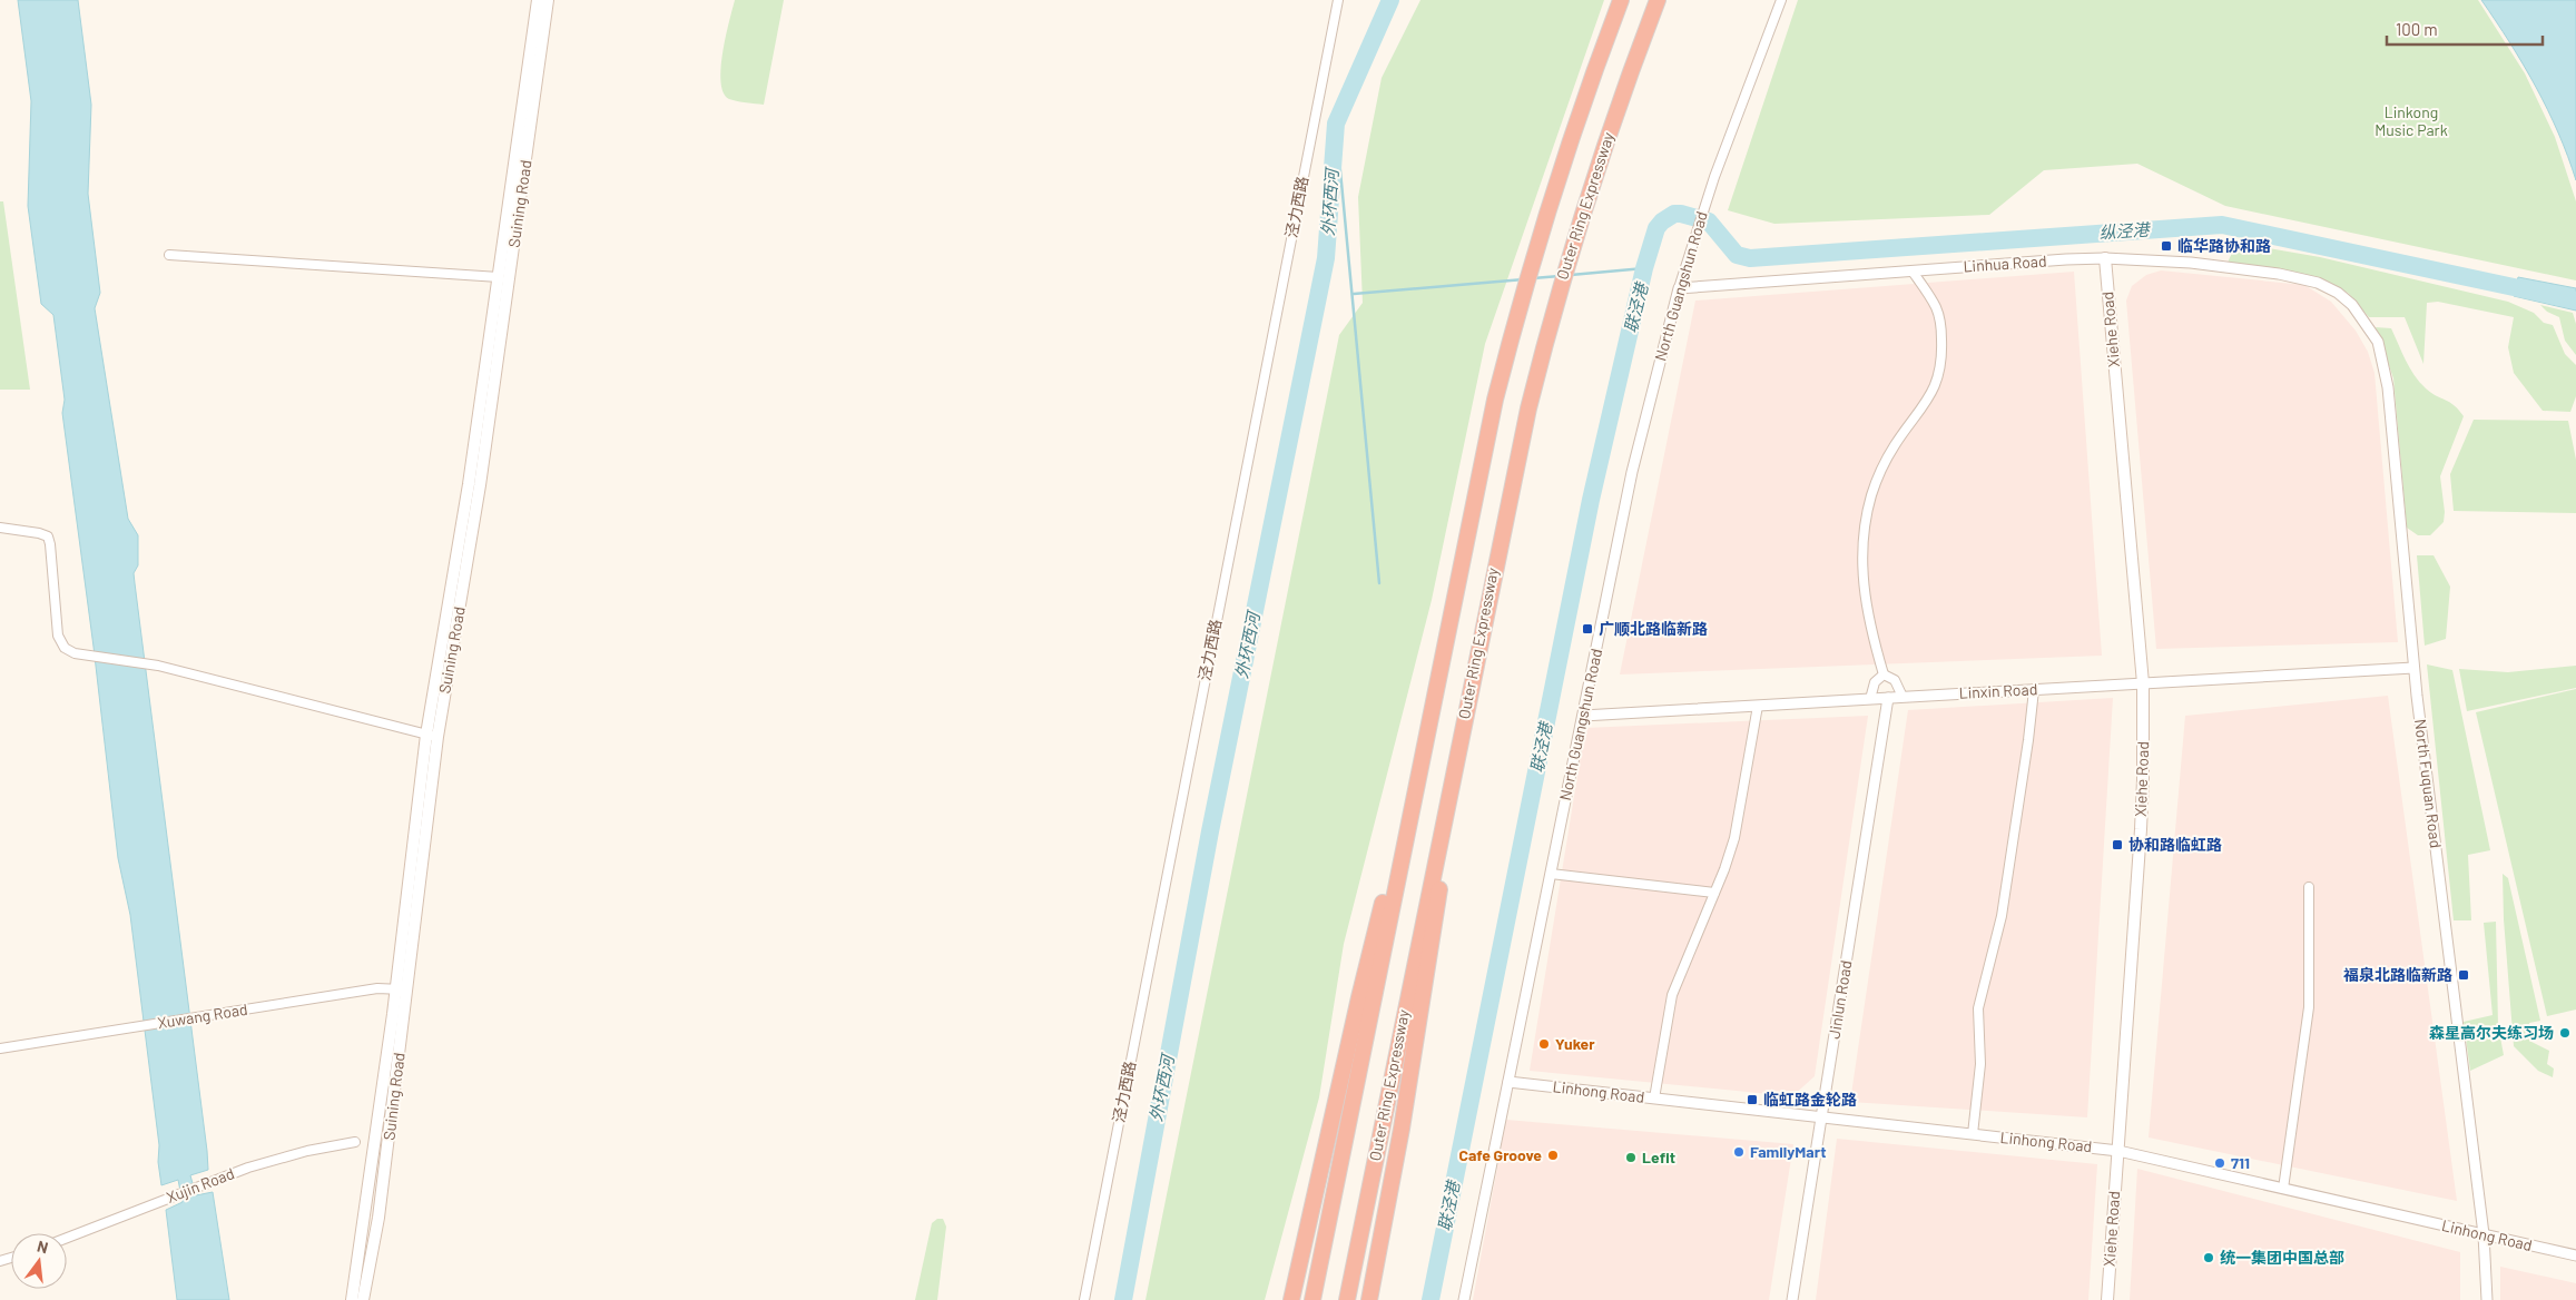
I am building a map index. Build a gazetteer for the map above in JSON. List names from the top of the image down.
{
  "streets": {
    "highway": ["Outer Ring Expressway"],
    "main road": ["Suining Road", "Xiehe Road"],
    "street": [
      "泾力西路",
      "Linhua Road",
      "North Guangshun Road",
      "Linxin Road",
      "North Fuquan Road",
      "Jinlun Road",
      "Xuwang Road",
      "Linhong Road",
      "Xujin Road"
    ]
  },
  "crossings": [
    ["Suining Road", "Xuwang Road"],
    ["Linhua Road", "North Guangshun Road"],
    ["Linhua Road", "Xiehe Road"],
    ["Linhua Road", "North Fuquan Road"],
    ["North Guangshun Road", "Linxin Road"],
    ["North Guangshun Road", "Linhong Road"],
    ["Xiehe Road", "Linxin Road"],
    ["Xiehe Road", "Linhong Road"],
    ["Linxin Road", "North Fuquan Road"],
    ["Linxin Road", "Jinlun Road"],
    ["North Fuquan Road", "Linhong Road"],
    ["Jinlun Road", "Linhong Road"]
  ],
  "water": ["外环西河", "纵泾港", "联泾港"],
  "parks": ["Linkong Music Park"],
  "places": {
    "transit": [
      "临华路协和路",
      "广顺北路临新路",
      "协和路临虹路",
      "福泉北路临新路",
      "临虹路金轮路"
    ],
    "other": [
      "森星高尔夫练习场",
      "Yuker",
      "FamilyMart",
      "Cafe Groove",
      "Lefit",
      "711",
      "统一集团中国总部"
    ]
  },
  "scale_bar": "100 m",
  "north": "top"
}
